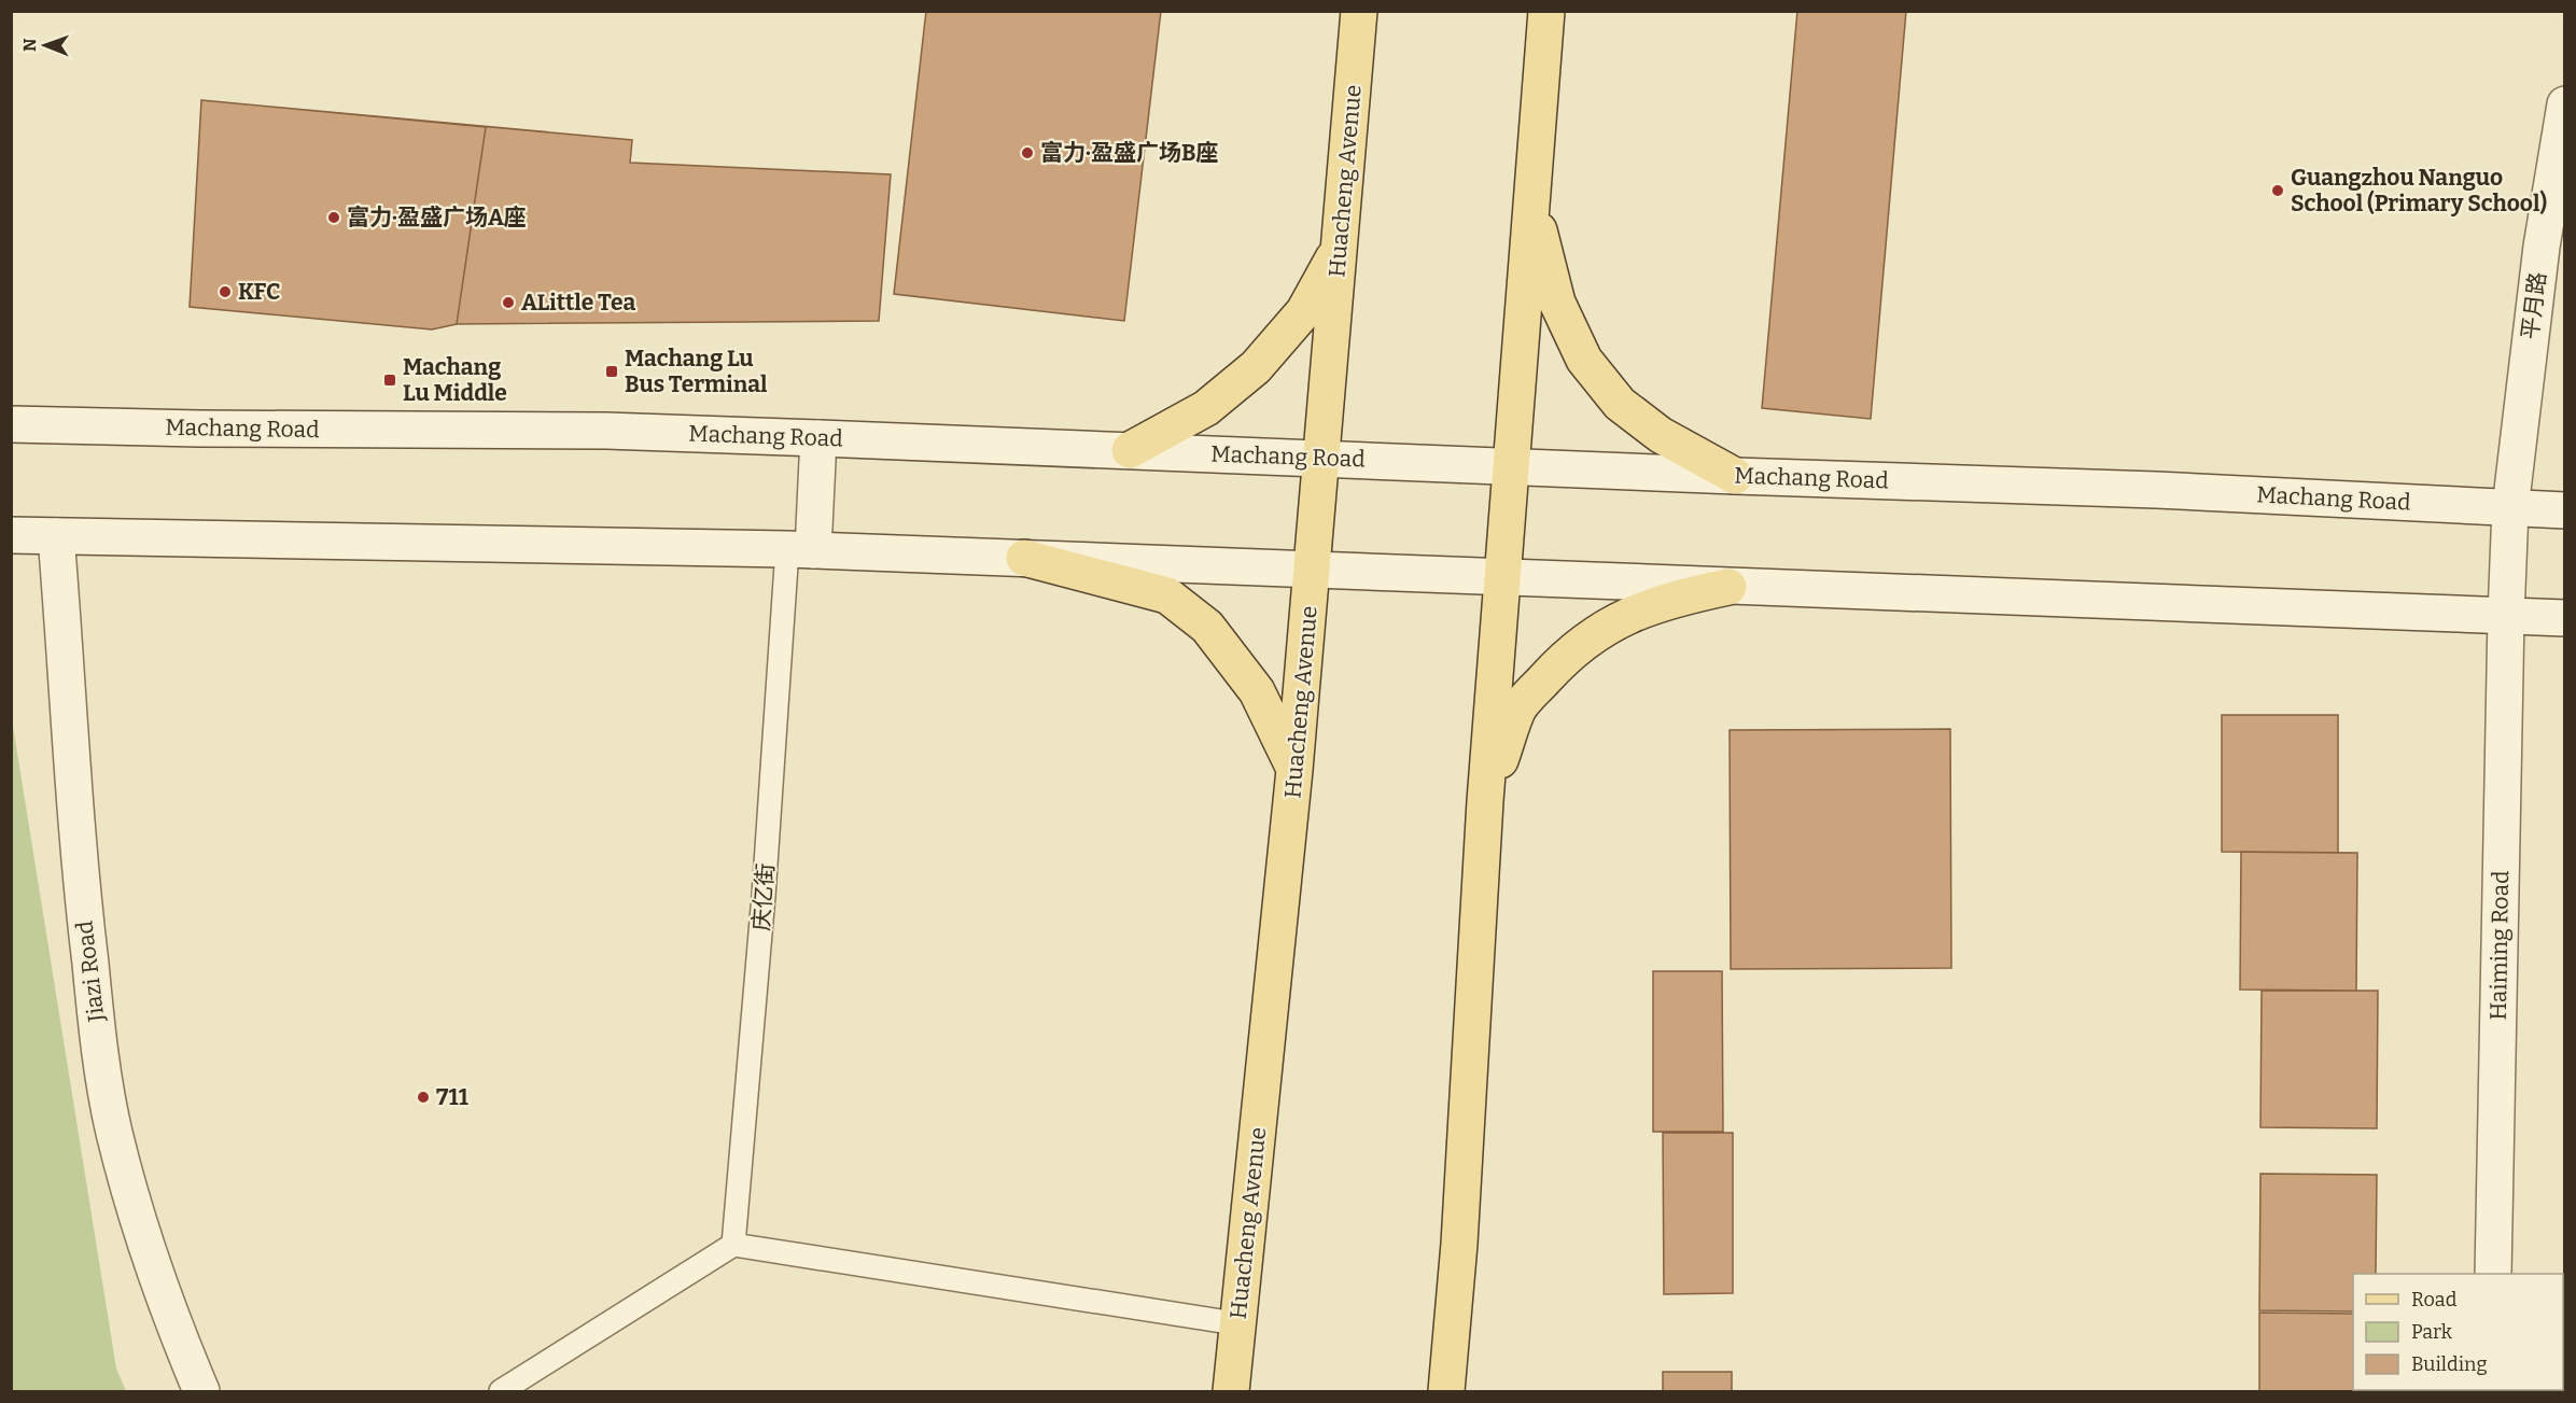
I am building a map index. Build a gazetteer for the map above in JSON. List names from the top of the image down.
{
  "streets": {
    "main road": [
      "Huacheng Avenue",
      "平月路",
      "Machang Road",
      "Haiming Road",
      "Jiazi Road"
    ],
    "lane": ["庆亿街"]
  },
  "crossings": [
    ["Huacheng Avenue", "Machang Road"],
    ["平月路", "Machang Road"],
    ["平月路", "Haiming Road"]
  ],
  "places": {
    "other": [
      "富力·盈盛广场B座",
      "Guangzhou Nanguo School (Primary School)",
      "富力·盈盛广场A座",
      "KFC",
      "ALittle Tea",
      "711"
    ],
    "transit": ["Machang Lu Bus Terminal", "Machang Lu Middle"]
  },
  "legend": ["Road", "Park", "Building"],
  "north": "left"
}
